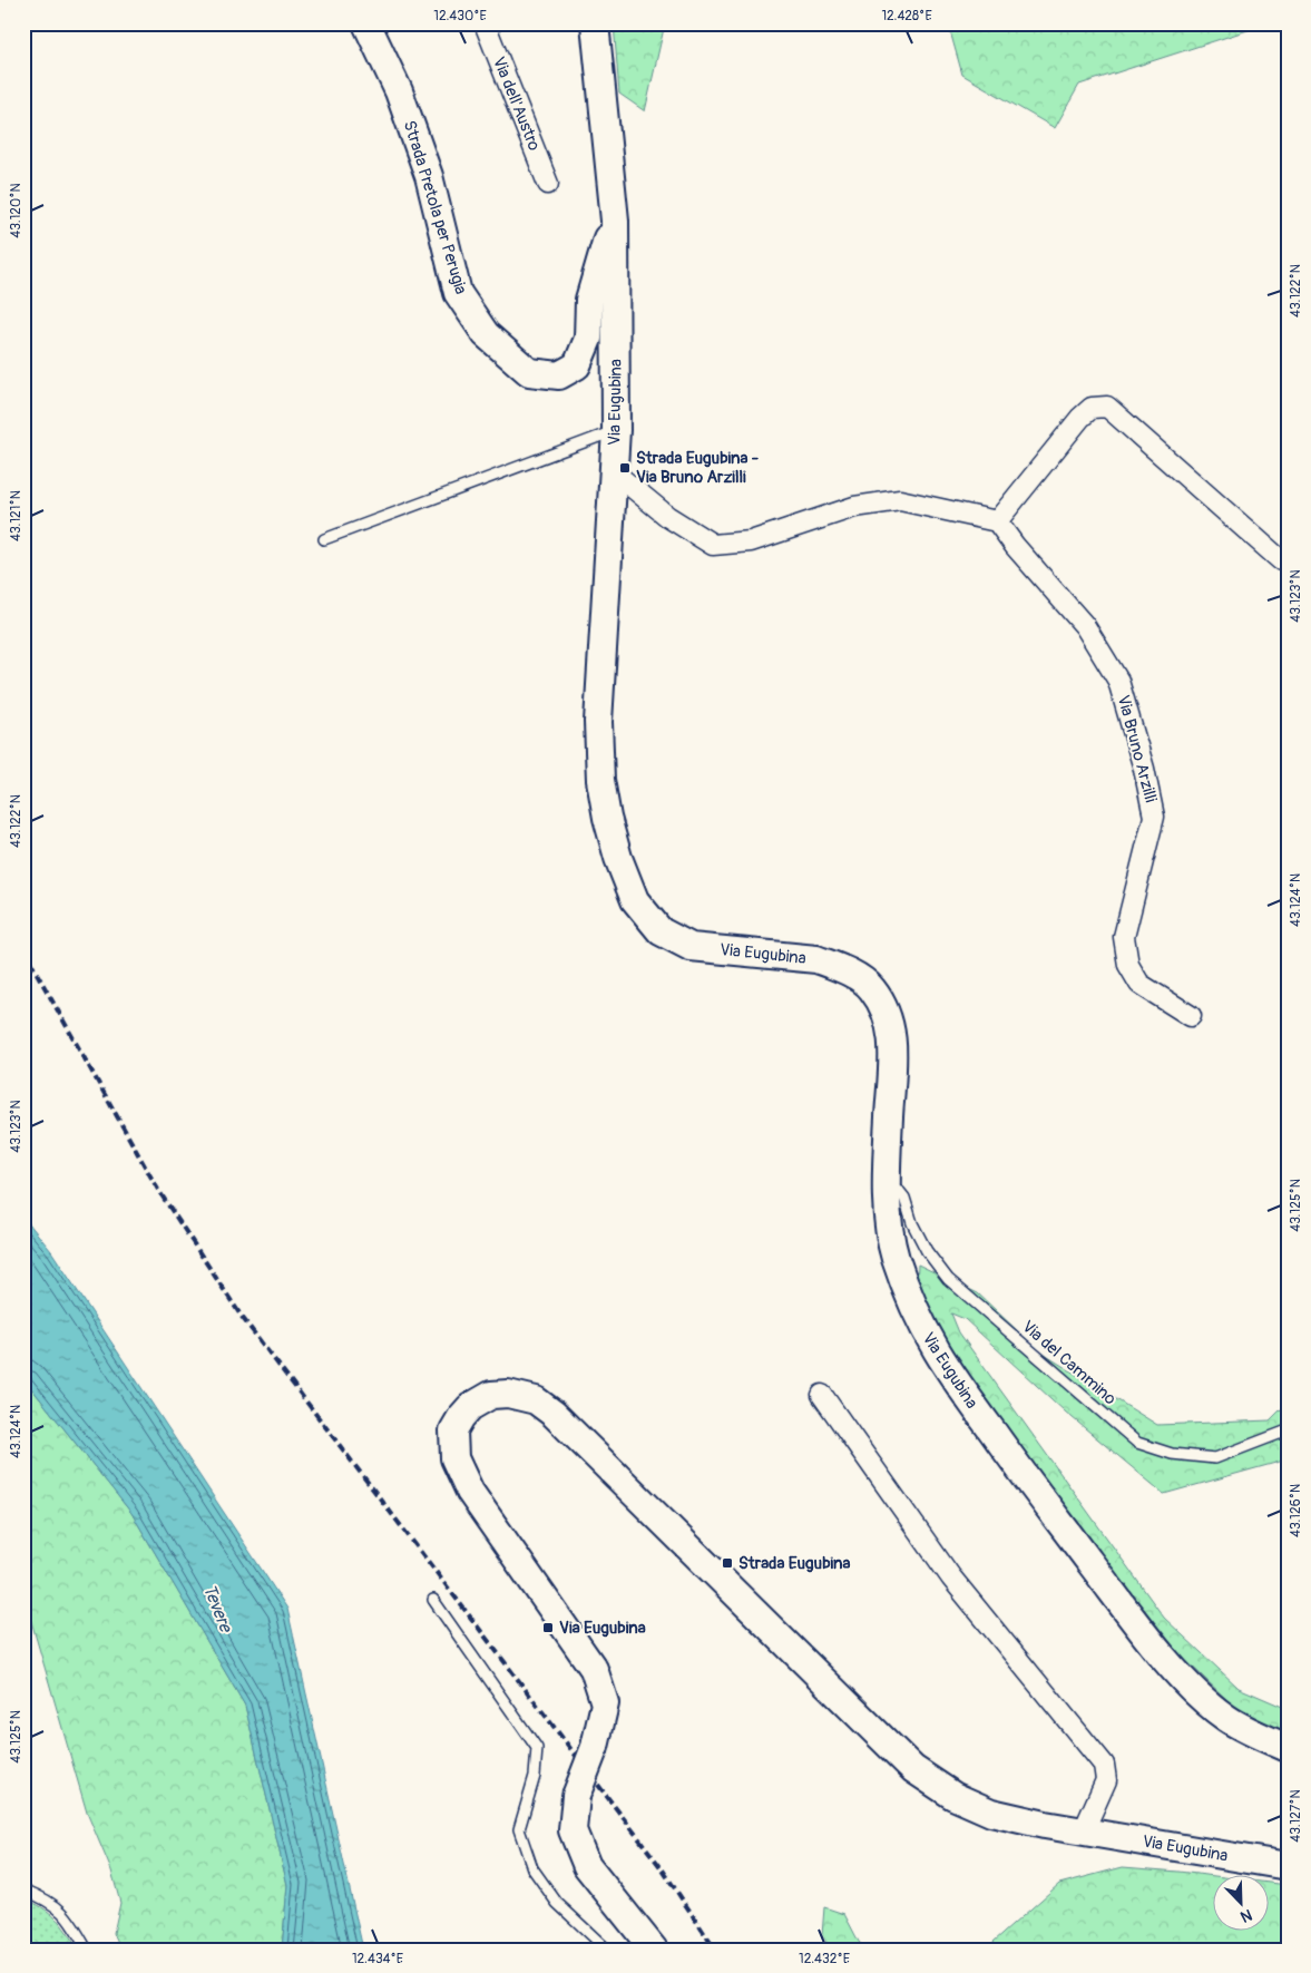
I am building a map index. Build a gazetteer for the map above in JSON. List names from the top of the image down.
{
  "streets": {
    "street": [
      "Via dell'Austro",
      "Strada Pretola per Perugia",
      "Via Eugubina",
      "Via Bruno Arzilli"
    ],
    "lane": ["Via del Cammino"]
  },
  "crossings": [
    ["Strada Pretola per Perugia", "Via Eugubina"],
    ["Via Eugubina", "Via del Cammino"]
  ],
  "water": ["Tevere"],
  "places": {
    "transit": ["Strada Eugubina - Via Bruno Arzilli", "Strada Eugubina", "Via Eugubina"]
  },
  "north": "bottom right",
  "coordinates": [
    "12.430°E",
    "12.428°E",
    "43.120°N",
    "43.122°N",
    "43.121°N",
    "43.123°N",
    "43.124°N",
    "43.125°N",
    "43.126°N",
    "43.127°N",
    "12.434°E",
    "12.432°E"
  ]
}
